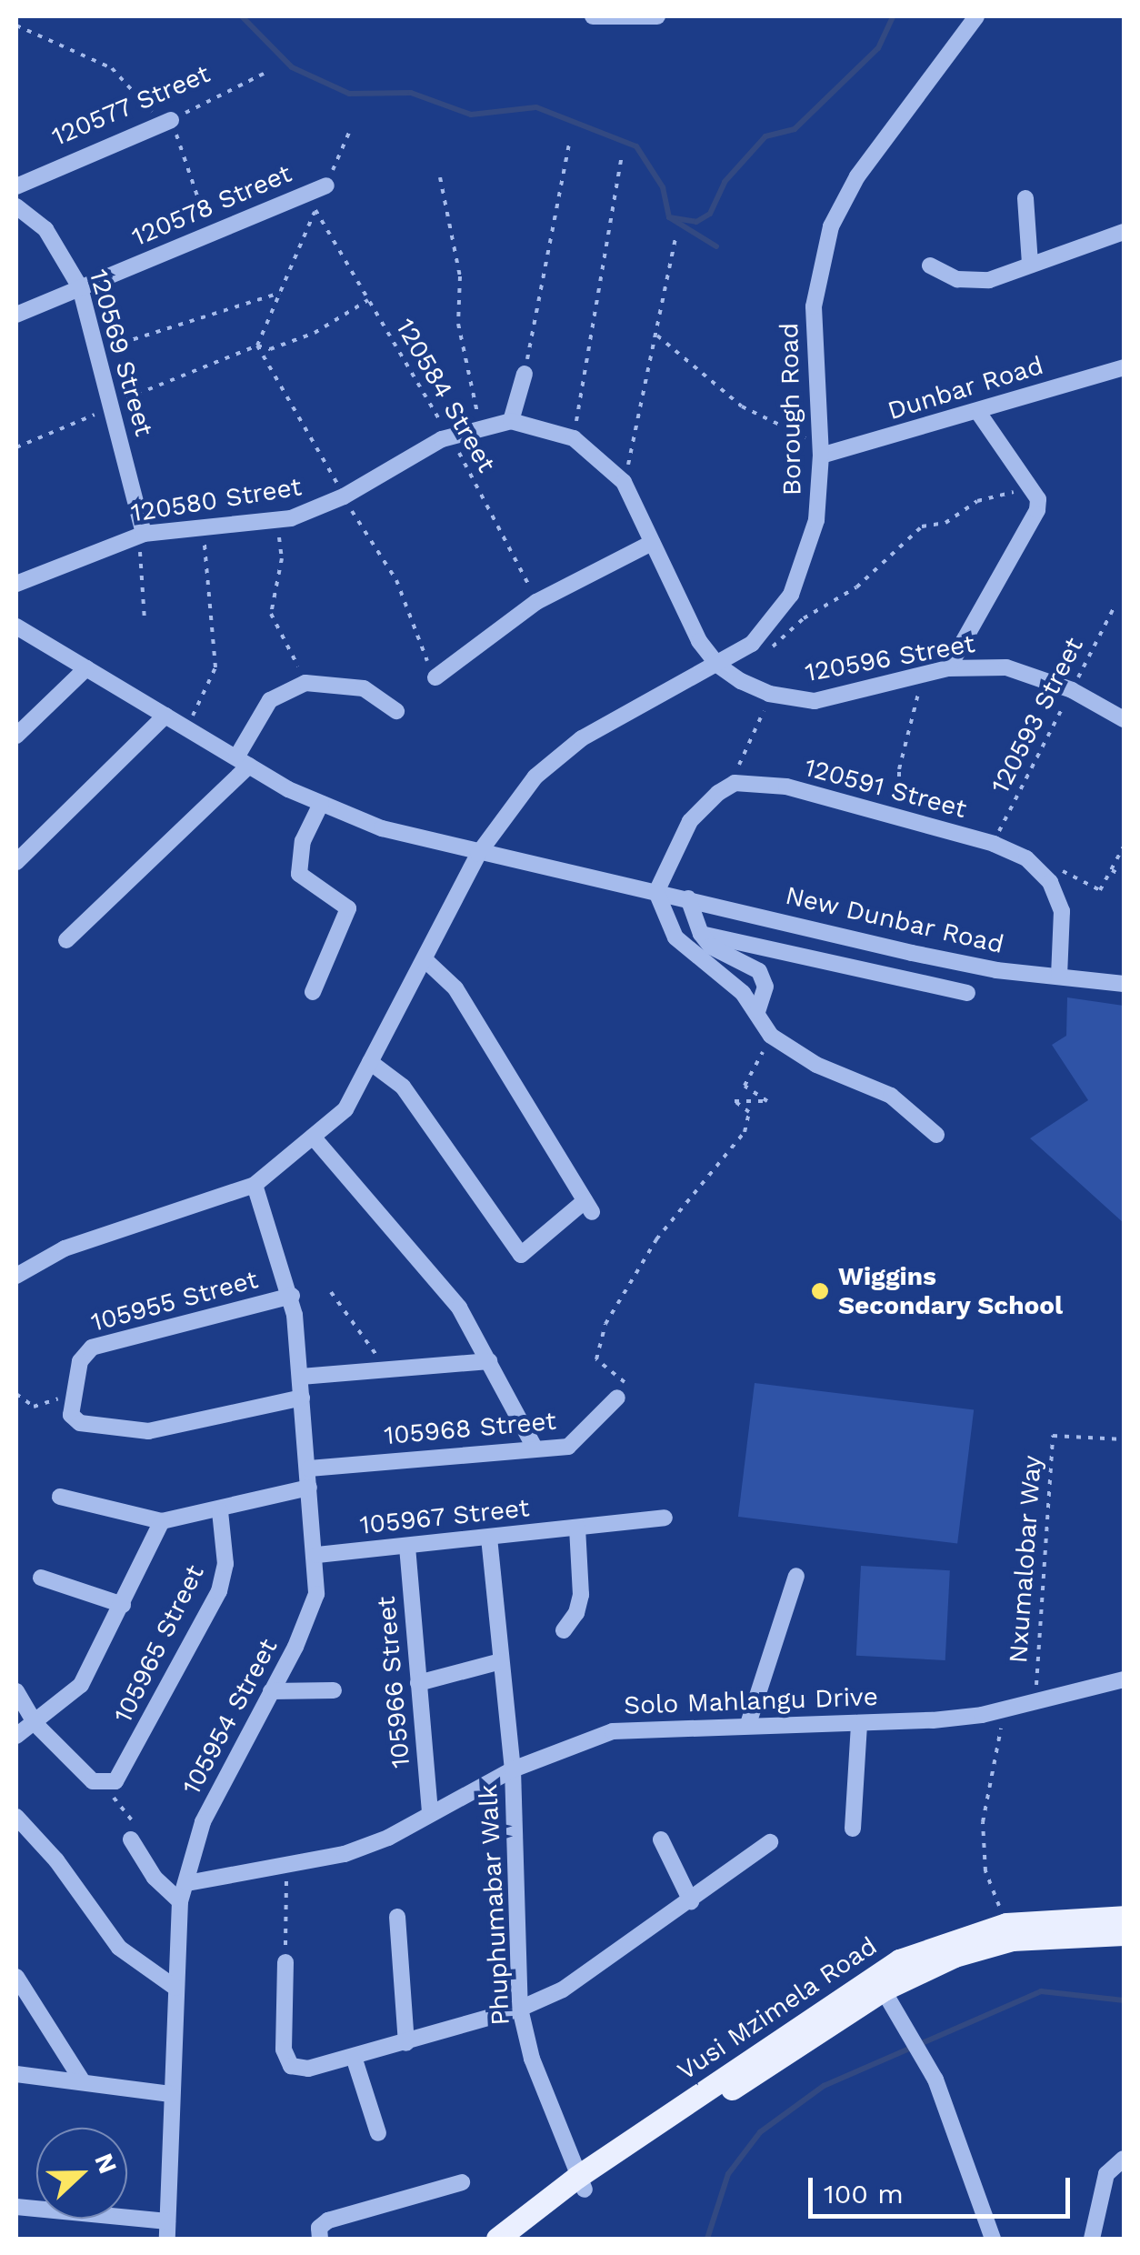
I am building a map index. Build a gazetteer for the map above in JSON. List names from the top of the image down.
{
  "streets": {
    "main road": ["Vusi Mzimela Road"],
    "street": [
      "120577 Street",
      "120578 Street",
      "120569 Street",
      "Dunbar Road",
      "Borough Road",
      "120580 Street",
      "120596 Street",
      "120591 Street",
      "New Dunbar Road",
      "105955 Street",
      "105968 Street",
      "105967 Street",
      "105965 Street",
      "105966 Street",
      "Solo Mahlangu Drive",
      "105954 Street",
      "Phuphumabar Walk"
    ],
    "path": ["120584 Street", "120593 Street", "Nxumalobar Way"]
  },
  "crossings": [
    ["120578 Street", "120569 Street"],
    ["120569 Street", "120580 Street"],
    ["Dunbar Road", "Borough Road"],
    ["120584 Street", "120580 Street"],
    ["Borough Road", "120580 Street"],
    ["Borough Road", "120596 Street"],
    ["Borough Road", "New Dunbar Road"],
    ["Borough Road", "105954 Street"],
    ["120580 Street", "120596 Street"],
    ["120596 Street", "120593 Street"],
    ["120593 Street", "120591 Street"],
    ["120591 Street", "New Dunbar Road"],
    ["105955 Street", "105954 Street"],
    ["105968 Street", "105954 Street"],
    ["105967 Street", "105966 Street"],
    ["105967 Street", "105954 Street"],
    ["Nxumalobar Way", "Solo Mahlangu Drive"],
    ["105966 Street", "Solo Mahlangu Drive"],
    ["Solo Mahlangu Drive", "105954 Street"],
    ["Solo Mahlangu Drive", "Phuphumabar Walk"],
    ["Phuphumabar Walk", "Vusi Mzimela Road"]
  ],
  "places": ["Wiggins Secondary School"],
  "scale_bar": "100 m",
  "north": "right"
}
